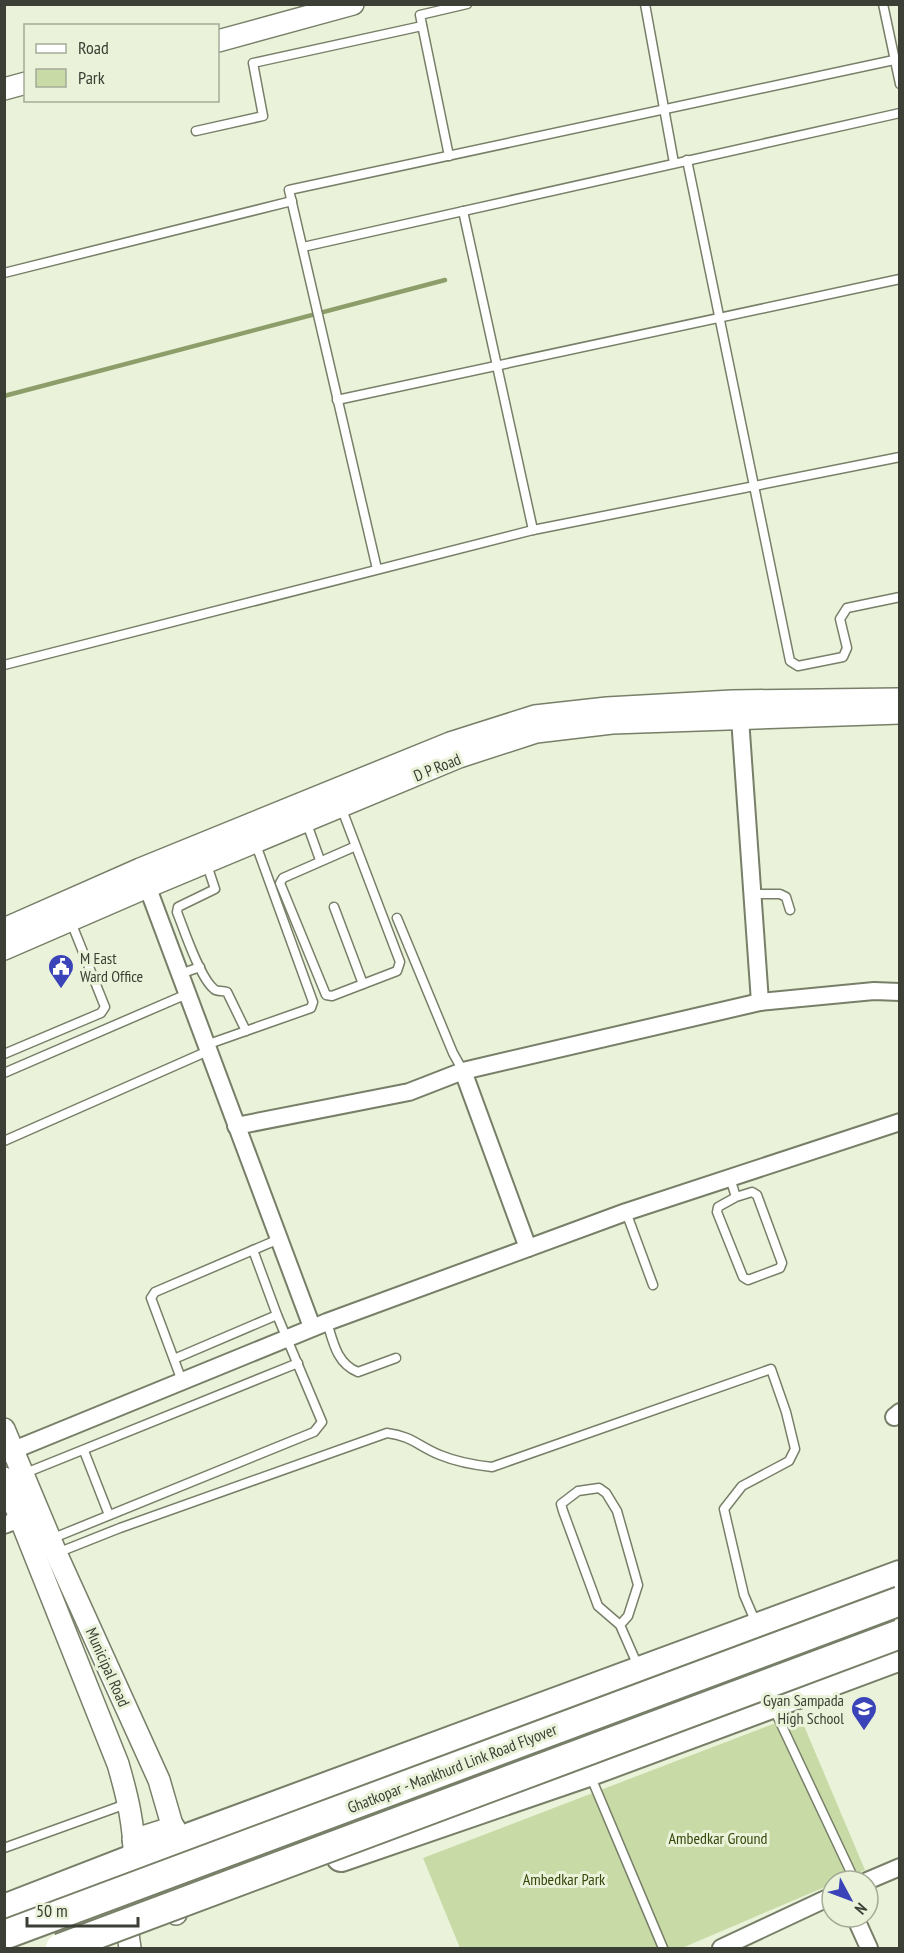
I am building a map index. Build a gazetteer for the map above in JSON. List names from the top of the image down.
{
  "streets": {
    "highway": ["Ghatkopar - Mankhurd Link Road Flyover"],
    "street": ["D P Road", "Municipal Road"]
  },
  "parks": ["Ambedkar Ground", "Ambedkar Park"],
  "places": {
    "public building": ["M East Ward Office"],
    "school or university": ["Gyan Sampada High School"]
  },
  "legend": ["Road", "Park"],
  "scale_bar": "50 m",
  "north": "bottom right"
}
